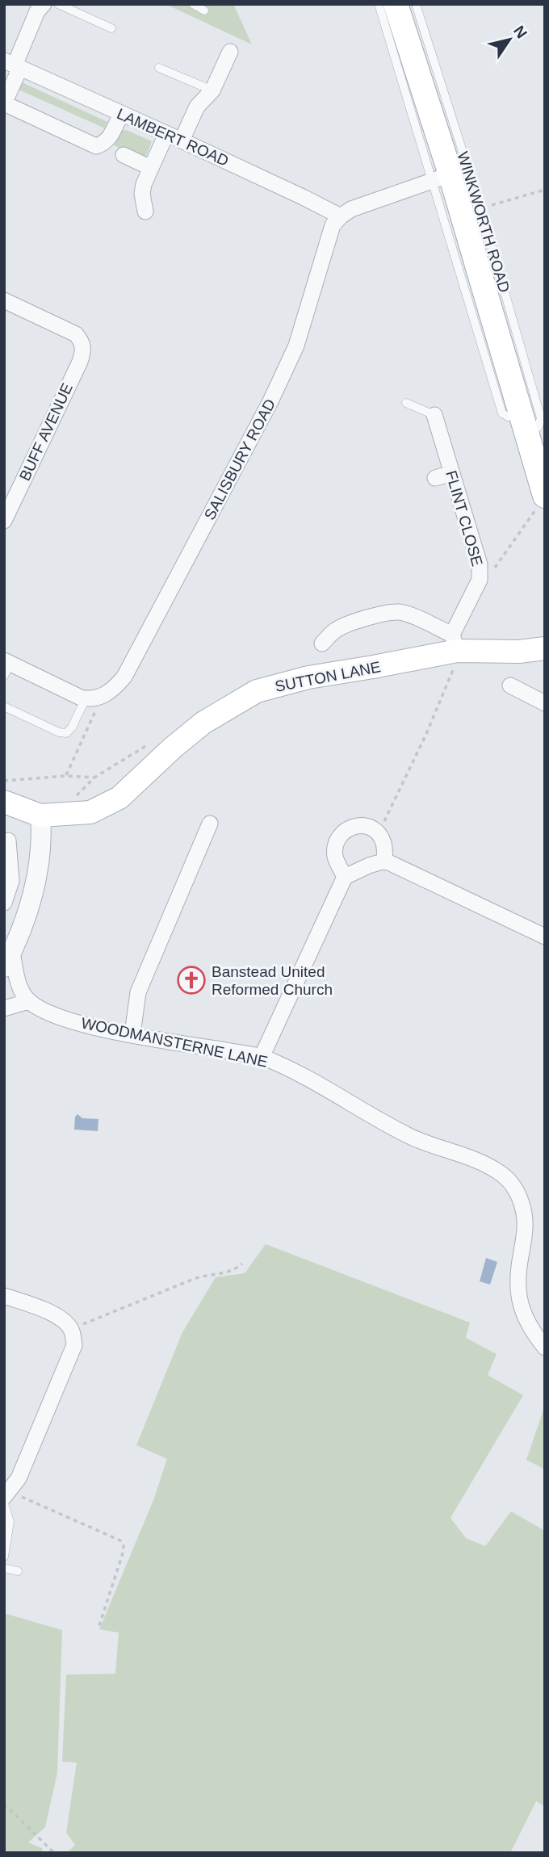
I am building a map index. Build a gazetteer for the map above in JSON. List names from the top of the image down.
{
  "streets": {
    "main road": ["WINKWORTH ROAD", "SUTTON LANE"],
    "street": [
      "LAMBERT ROAD",
      "BUFF AVENUE",
      "SALISBURY ROAD",
      "FLINT CLOSE",
      "WOODMANSTERNE LANE"
    ]
  },
  "crossings": [
    ["LAMBERT ROAD", "SALISBURY ROAD"],
    ["FLINT CLOSE", "SUTTON LANE"]
  ],
  "places": {
    "church": ["Banstead United Reformed Church"]
  },
  "north": "top right"
}
